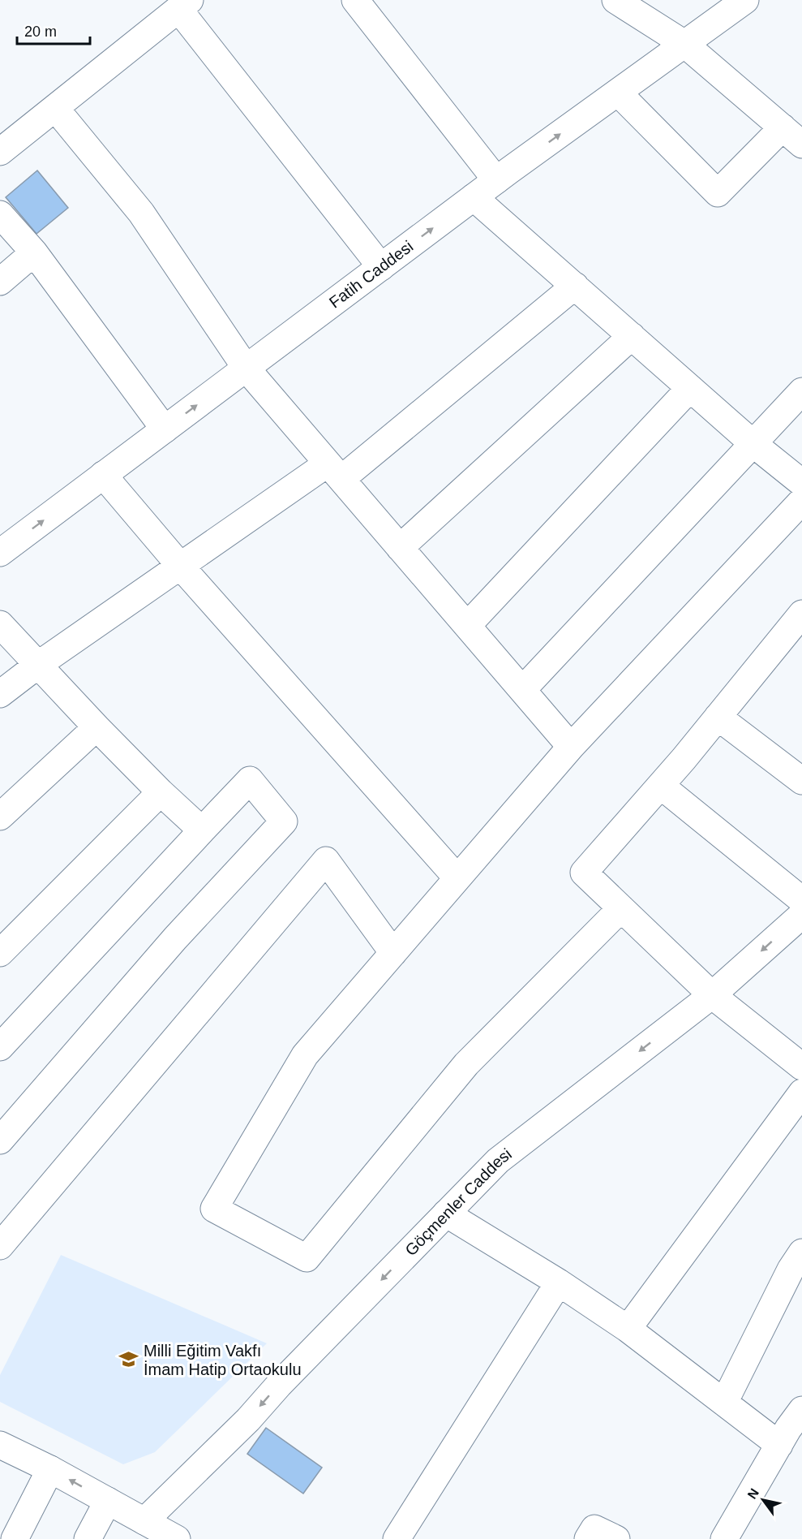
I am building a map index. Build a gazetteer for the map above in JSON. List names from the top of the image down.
{
  "streets": {
    "street": ["Fatih Caddesi", "Göçmenler Caddesi"]
  },
  "places": {
    "school or university": ["Milli Eğitim Vakfı İmam Hatip Ortaokulu"]
  },
  "scale_bar": "20 m",
  "north": "top left"
}
